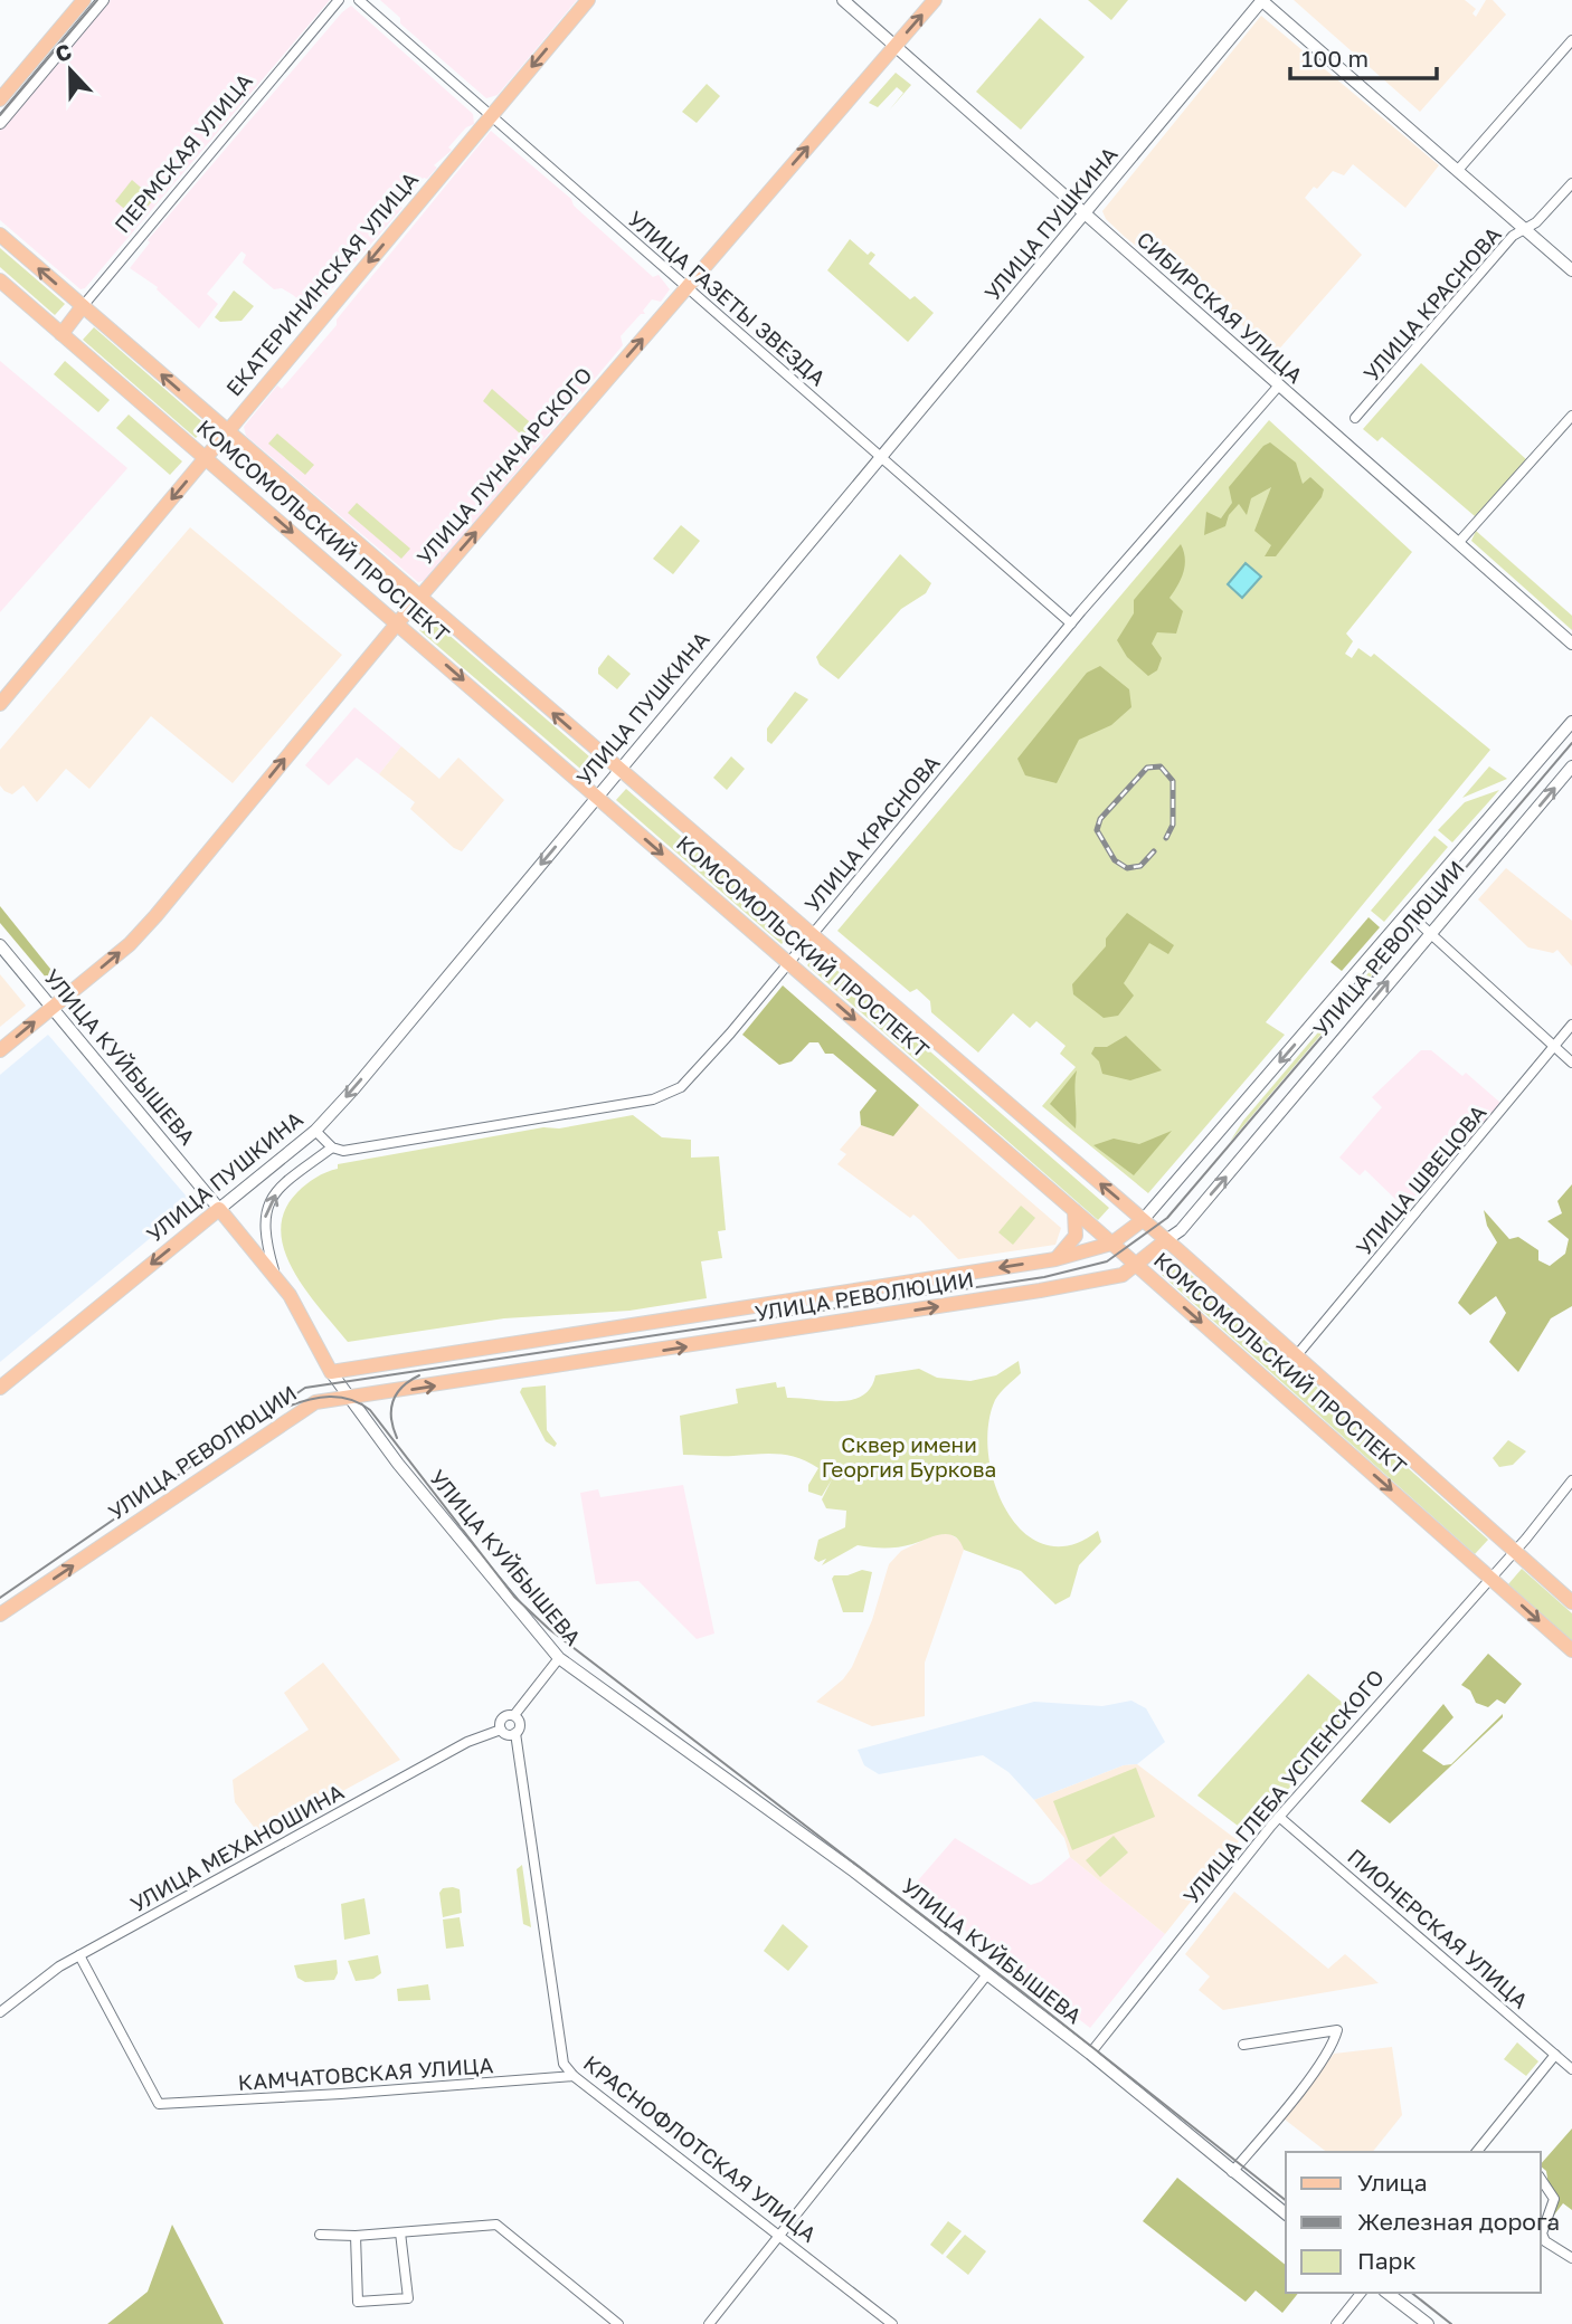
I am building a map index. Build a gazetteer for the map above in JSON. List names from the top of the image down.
{
  "streets": {
    "main road": [
      "ПЕРМСКАЯ УЛИЦА",
      "УЛИЦА ПУШКИНА",
      "ЕКАТЕРИНИНСКАЯ УЛИЦА",
      "СИБИРСКАЯ УЛИЦА",
      "УЛИЦА ЛУНАЧАРСКОГО",
      "КОМСОМОЛЬСКИЙ ПРОСПЕКТ",
      "УЛИЦА РЕВОЛЮЦИИ",
      "УЛИЦА КУЙБЫШЕВА"
    ],
    "street": [
      "УЛИЦА ГАЗЕТЫ ЗВЕЗДА",
      "УЛИЦА КРАСНОВА",
      "УЛИЦА ШВЕЦОВА",
      "УЛИЦА ГЛЕБА УСПЕНСКОГО",
      "УЛИЦА МЕХАНОШИНА",
      "ПИОНЕРСКАЯ УЛИЦА",
      "КАМЧАТОВСКАЯ УЛИЦА",
      "КРАСНОФЛОТСКАЯ УЛИЦА"
    ]
  },
  "crossings": [
    ["ПЕРМСКАЯ УЛИЦА", "КОМСОМОЛЬСКИЙ ПРОСПЕКТ"],
    ["УЛИЦА ПУШКИНА", "УЛИЦА ГАЗЕТЫ ЗВЕЗДА"],
    ["УЛИЦА ПУШКИНА", "СИБИРСКАЯ УЛИЦА"],
    ["УЛИЦА ПУШКИНА", "КОМСОМОЛЬСКИЙ ПРОСПЕКТ"],
    ["УЛИЦА ПУШКИНА", "УЛИЦА КУЙБЫШЕВА"],
    ["ЕКАТЕРИНИНСКАЯ УЛИЦА", "УЛИЦА ГАЗЕТЫ ЗВЕЗДА"],
    ["ЕКАТЕРИНИНСКАЯ УЛИЦА", "КОМСОМОЛЬСКИЙ ПРОСПЕКТ"],
    ["УЛИЦА ГАЗЕТЫ ЗВЕЗДА", "УЛИЦА КРАСНОВА"],
    ["УЛИЦА ГАЗЕТЫ ЗВЕЗДА", "УЛИЦА ЛУНАЧАРСКОГО"],
    ["УЛИЦА КРАСНОВА", "СИБИРСКАЯ УЛИЦА"],
    ["УЛИЦА КРАСНОВА", "КОМСОМОЛЬСКИЙ ПРОСПЕКТ"],
    ["СИБИРСКАЯ УЛИЦА", "УЛИЦА ЛУНАЧАРСКОГО"],
    ["УЛИЦА ЛУНАЧАРСКОГО", "КОМСОМОЛЬСКИЙ ПРОСПЕКТ"],
    ["УЛИЦА ЛУНАЧАРСКОГО", "УЛИЦА КУЙБЫШЕВА"],
    ["КОМСОМОЛЬСКИЙ ПРОСПЕКТ", "УЛИЦА РЕВОЛЮЦИИ"],
    ["КОМСОМОЛЬСКИЙ ПРОСПЕКТ", "УЛИЦА ШВЕЦОВА"],
    ["КОМСОМОЛЬСКИЙ ПРОСПЕКТ", "УЛИЦА ГЛЕБА УСПЕНСКОГО"],
    ["УЛИЦА РЕВОЛЮЦИИ", "УЛИЦА КУЙБЫШЕВА"],
    ["УЛИЦА КУЙБЫШЕВА", "УЛИЦА ГЛЕБА УСПЕНСКОГО"],
    ["УЛИЦА КУЙБЫШЕВА", "УЛИЦА МЕХАНОШИНА"],
    ["УЛИЦА ГЛЕБА УСПЕНСКОГО", "ПИОНЕРСКАЯ УЛИЦА"],
    ["УЛИЦА МЕХАНОШИНА", "КАМЧАТОВСКАЯ УЛИЦА"],
    ["УЛИЦА МЕХАНОШИНА", "КРАСНОФЛОТСКАЯ УЛИЦА"],
    ["КАМЧАТОВСКАЯ УЛИЦА", "КРАСНОФЛОТСКАЯ УЛИЦА"]
  ],
  "one_way": ["УЛИЦА ПУШКИНА", "ЕКАТЕРИНИНСКАЯ УЛИЦА", "УЛИЦА ЛУНАЧАРСКОГО"],
  "parks": ["Сквер имени Георгия Буркова"],
  "legend": ["Улица", "Железная дорога", "Парк"],
  "scale_bar": "100 m",
  "north": "top"
}
